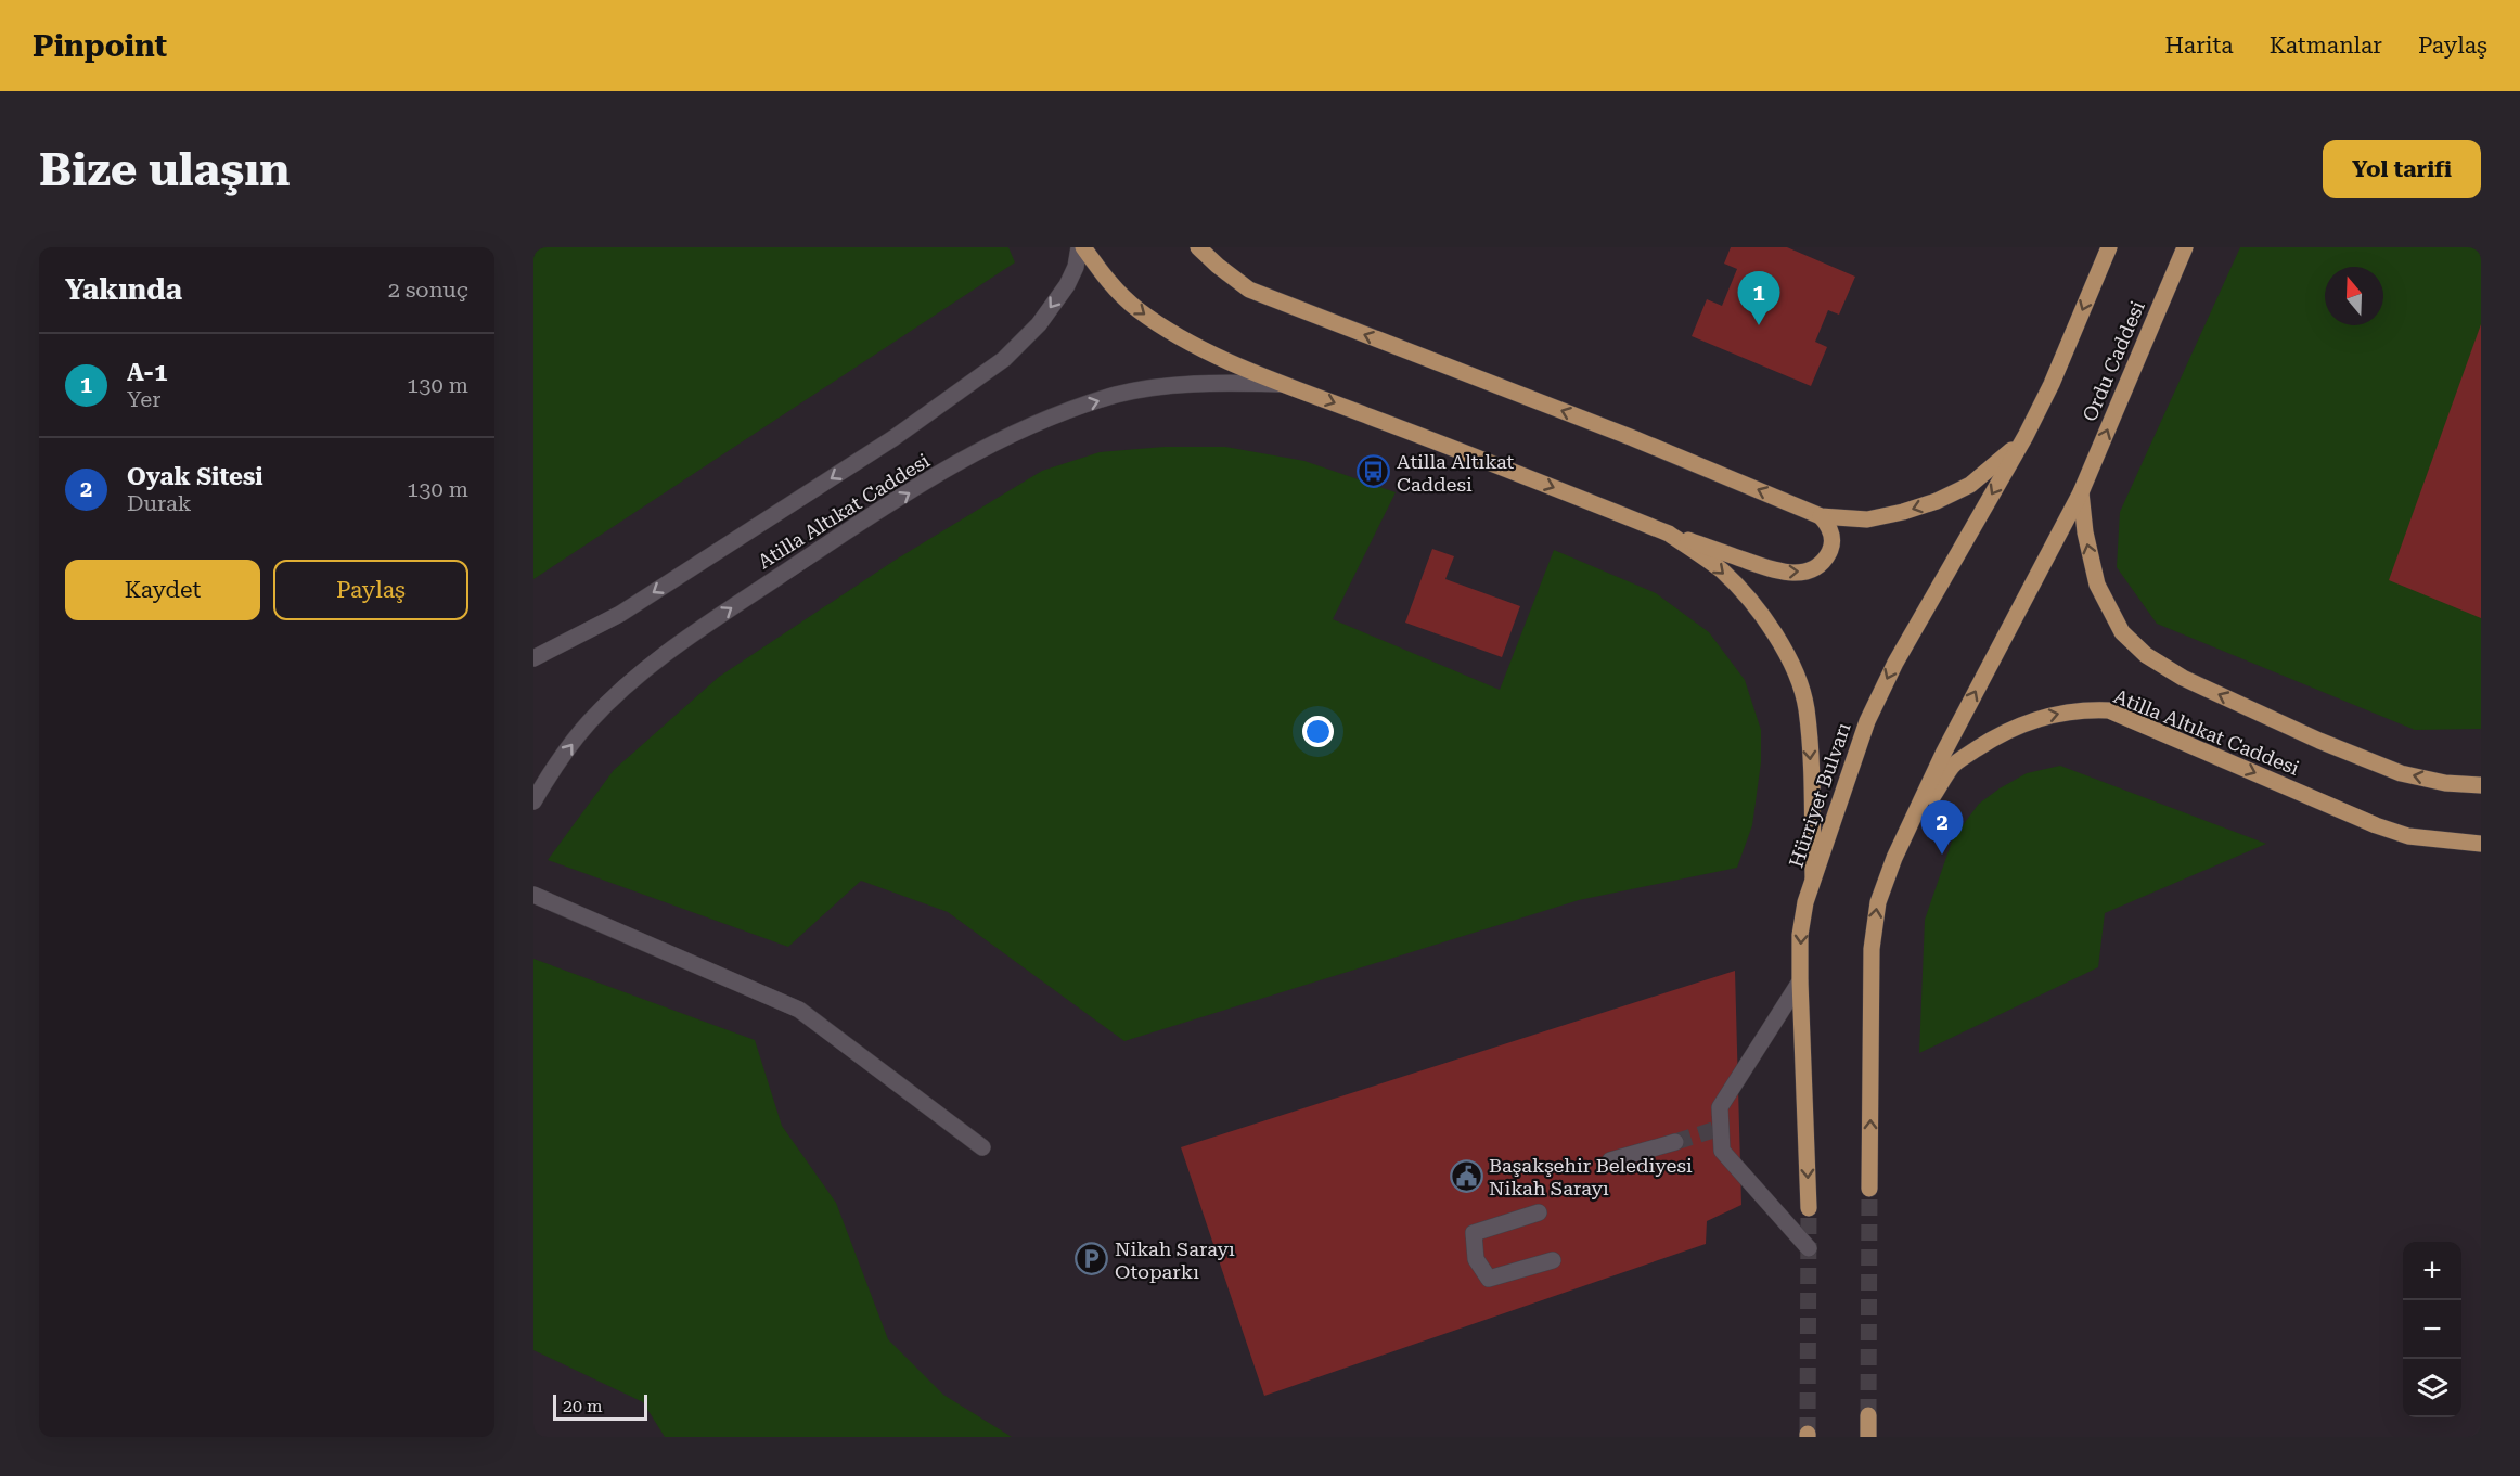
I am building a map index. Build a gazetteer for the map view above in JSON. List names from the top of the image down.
{
  "streets": {
    "main road": ["Ordu Caddesi", "Atilla Altıkat Caddesi", "Hürriyet Bulvarı"]
  },
  "crossings": [
    ["Ordu Caddesi", "Atilla Altıkat Caddesi"],
    ["Atilla Altıkat Caddesi", "Hürriyet Bulvarı"]
  ],
  "places": {
    "bus stop": ["Atilla Altıkat Caddesi"],
    "public building": ["Başakşehir Belediyesi Nikah Sarayı"],
    "parking": ["Nikah Sarayı Otoparkı"]
  },
  "scale_bar": "20 m",
  "north": "top",
  "page": {
    "header": "Pinpoint",
    "nav": ["Harita", "Katmanlar", "Paylaş"],
    "buttons": [
      "Yol tarifi",
      ["Kaydet", "Paylaş"]
    ],
    "title": "Bize ulaşın",
    "heading": ["Yakında", "2 sonuç"],
    "pins": ["1", "2"],
    "list": [
      {
        "mark": "1",
        "name": "A-1",
        "note": "Yer",
        "value": "130 m"
      },
      {
        "mark": "2",
        "name": "Oyak Sitesi",
        "note": "Durak",
        "value": "130 m"
      }
    ],
    "map_buttons": ["+", "−"],
    "scale": "20 m"
  }
}
